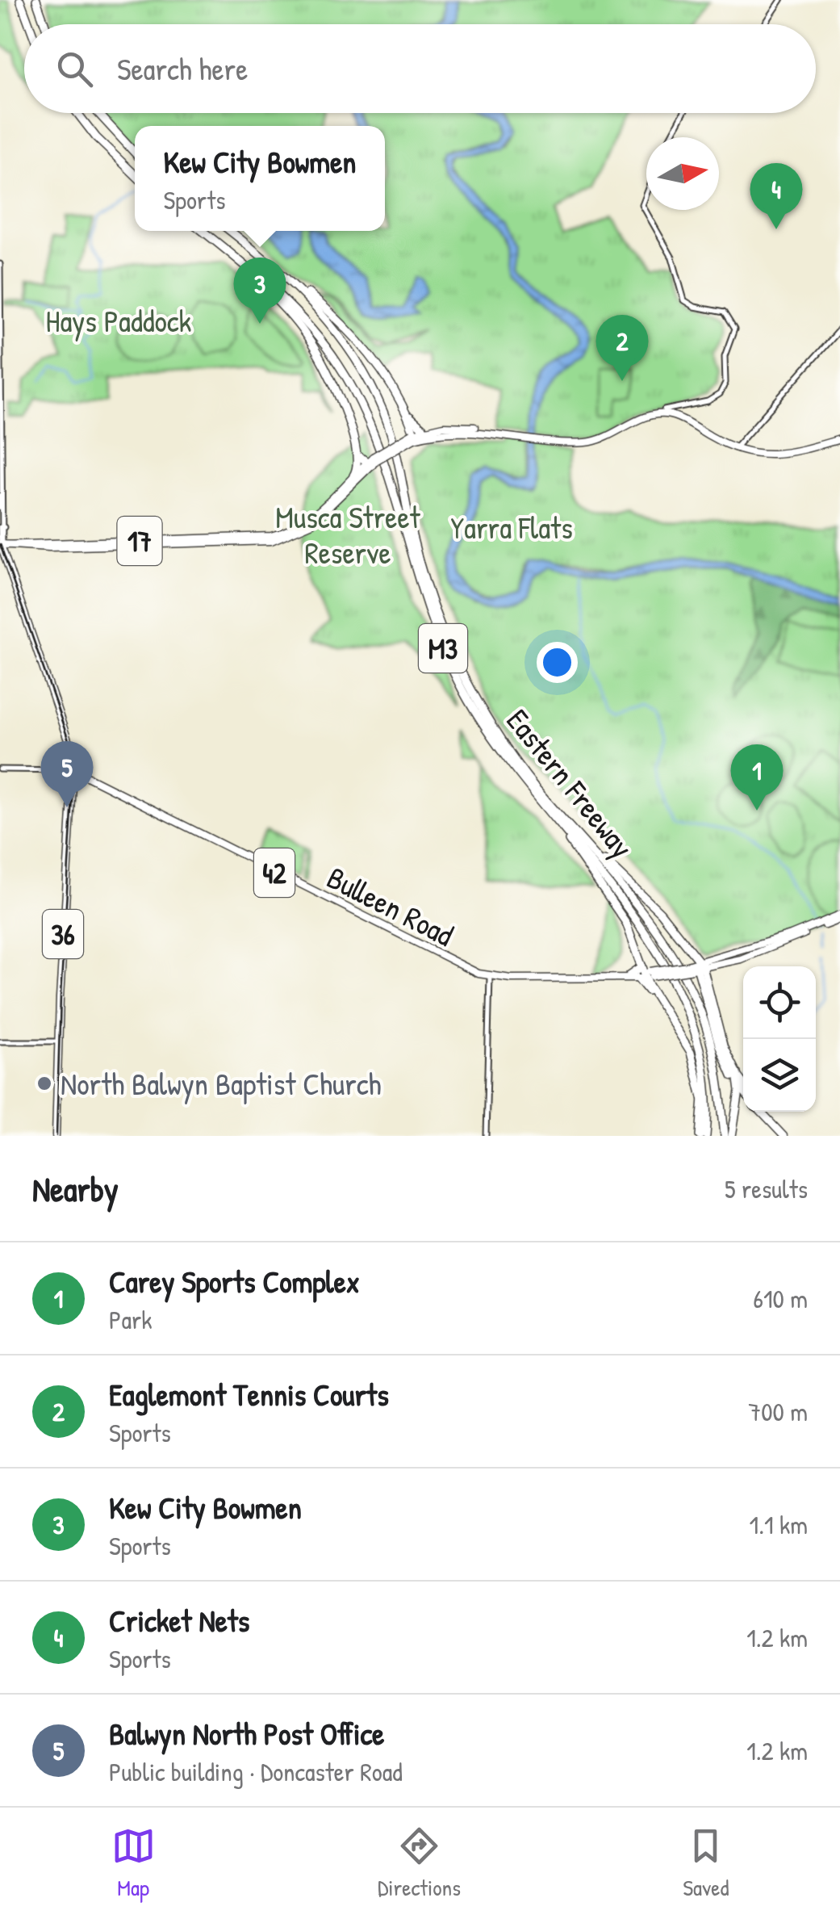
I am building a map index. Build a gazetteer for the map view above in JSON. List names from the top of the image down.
{
  "streets": {
    "highway": ["M3", "Eastern Freeway"],
    "main road": [
      "17",
      "42",
      "Bulleen Road",
      "36"
    ]
  },
  "crossings": [
    ["17", "36"],
    ["Bulleen Road", "36"]
  ],
  "parks": ["Hays Paddock", "Musca Street Reserve", "Yarra Flats"],
  "places": ["North Balwyn Baptist Church"],
  "north": "right",
  "page": {
    "search": "Search here",
    "popup": ["Kew City Bowmen", "Sports"],
    "pins": [
      "4",
      "3",
      "2",
      "5",
      "1"
    ],
    "heading": ["Nearby", "5 results"],
    "list": [
      {
        "mark": "1",
        "name": "Carey Sports Complex",
        "note": "Park",
        "value": "610 m"
      },
      {
        "mark": "2",
        "name": "Eaglemont Tennis Courts",
        "note": "Sports",
        "value": "700 m"
      },
      {
        "mark": "3",
        "name": "Kew City Bowmen",
        "note": "Sports",
        "value": "1.1 km"
      },
      {
        "mark": "4",
        "name": "Cricket Nets",
        "note": "Sports",
        "value": "1.2 km"
      },
      {
        "mark": "5",
        "name": "Balwyn North Post Office",
        "note": "Public building · Doncaster Road",
        "value": "1.2 km"
      }
    ],
    "nav": ["Map", "Directions", "Saved"]
  }
}
